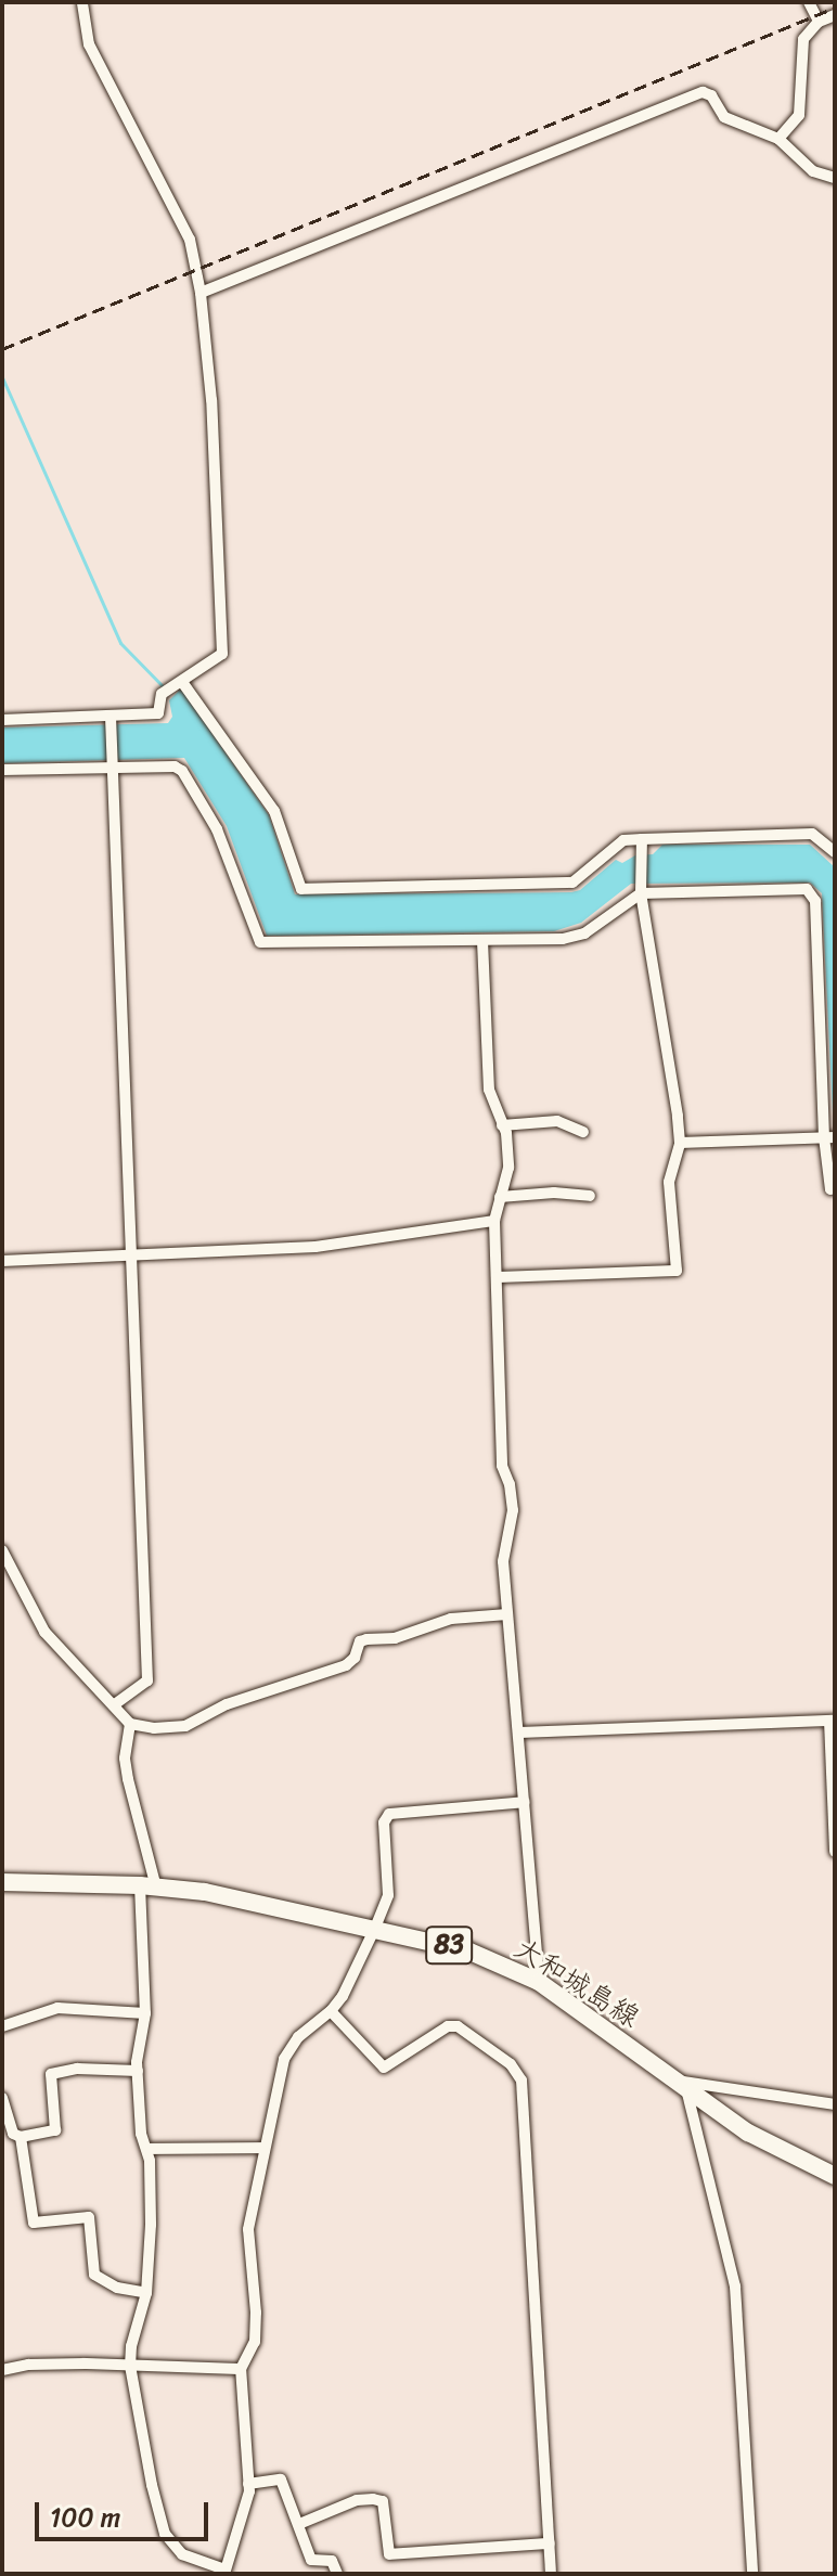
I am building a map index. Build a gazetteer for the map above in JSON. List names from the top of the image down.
{
  "streets": {
    "main road": ["83", "大和城島線"]
  },
  "scale_bar": "100 m"
}
